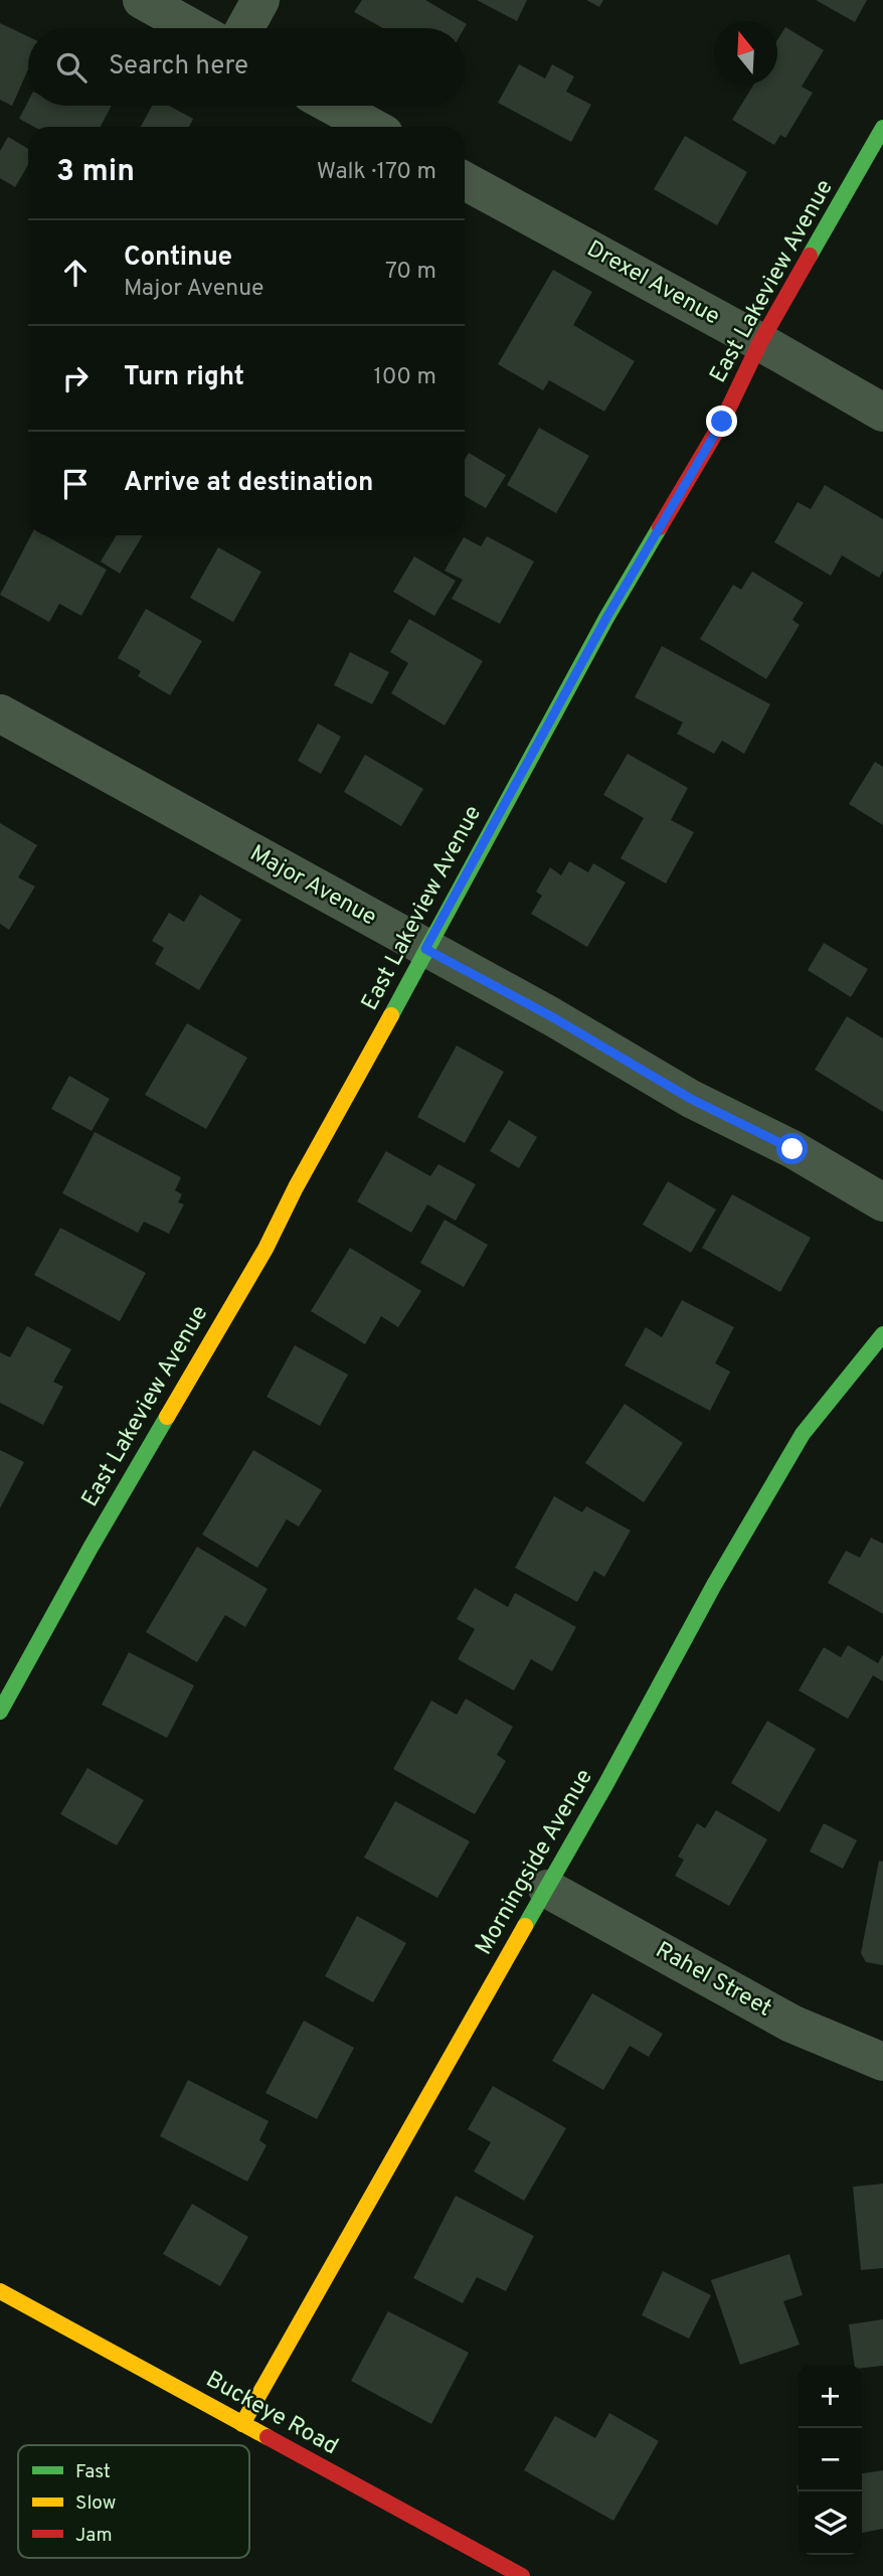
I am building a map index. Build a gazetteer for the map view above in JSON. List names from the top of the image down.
{
  "streets": {
    "street": [
      "East Lakeview Avenue",
      "Drexel Avenue",
      "Major Avenue",
      "Morningside Avenue",
      "Rahel Street",
      "Buckeye Road"
    ]
  },
  "crossings": [
    ["East Lakeview Avenue", "Drexel Avenue"],
    ["East Lakeview Avenue", "Major Avenue"],
    ["Morningside Avenue", "Rahel Street"],
    ["Morningside Avenue", "Buckeye Road"]
  ],
  "legend": ["Fast", "Slow", "Jam"],
  "north": "top",
  "page": {
    "search": "Search here",
    "heading": ["3 min", "Walk · 170 m"],
    "list": [
      ["Continue", "Major Avenue", "70 m"],
      ["Turn right", "100 m"],
      "Arrive at destination"
    ],
    "map_buttons": ["+", "−"]
  }
}
